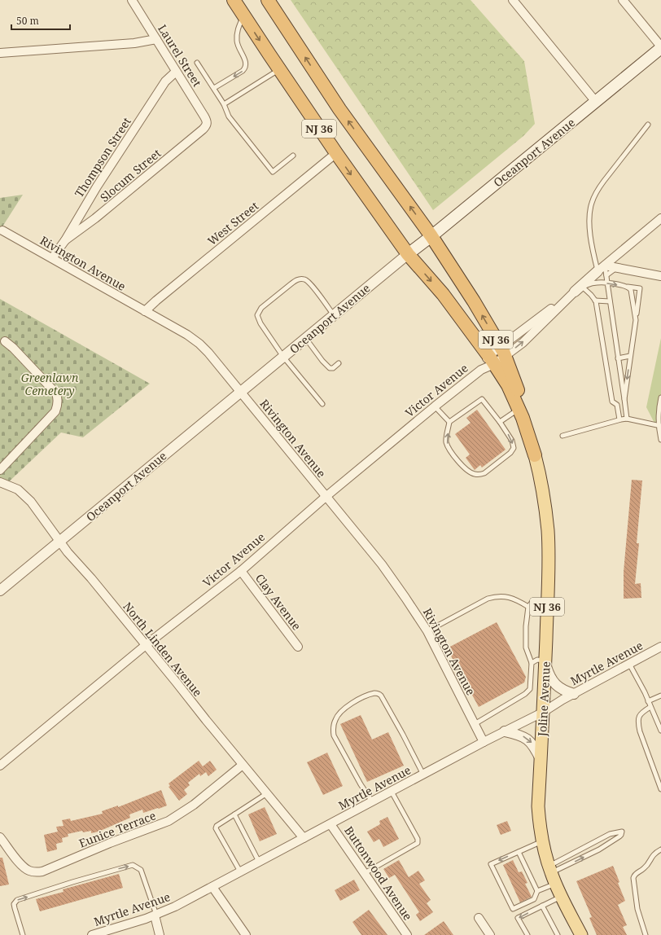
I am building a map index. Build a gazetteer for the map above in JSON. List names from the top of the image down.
{
  "streets": {
    "highway": ["NJ 36"],
    "main road": ["Oceanport Avenue", "Joline Avenue"],
    "street": [
      "Laurel Street",
      "Thompson Street",
      "Slocum Street",
      "West Street",
      "Rivington Avenue",
      "Victor Avenue",
      "Clay Avenue",
      "North Linden Avenue",
      "Myrtle Avenue",
      "Eunice Terrace",
      "Buttonwood Avenue"
    ]
  },
  "crossings": [
    ["Laurel Street", "Thompson Street"],
    ["Laurel Street", "Slocum Street"],
    ["NJ 36", "Oceanport Avenue"],
    ["NJ 36", "West Street"],
    ["NJ 36", "Victor Avenue"],
    ["NJ 36", "Joline Avenue"],
    ["Oceanport Avenue", "Rivington Avenue"],
    ["Oceanport Avenue", "North Linden Avenue"],
    ["Thompson Street", "Slocum Street"],
    ["Thompson Street", "Rivington Avenue"],
    ["West Street", "Rivington Avenue"],
    ["Rivington Avenue", "Victor Avenue"],
    ["Rivington Avenue", "Myrtle Avenue"],
    ["Victor Avenue", "Clay Avenue"],
    ["Victor Avenue", "North Linden Avenue"],
    ["North Linden Avenue", "Myrtle Avenue"],
    ["North Linden Avenue", "Eunice Terrace"],
    ["Myrtle Avenue", "Joline Avenue"],
    ["Myrtle Avenue", "Buttonwood Avenue"]
  ],
  "parks": ["Greenlawn Cemetery"],
  "scale_bar": "50 m"
}
